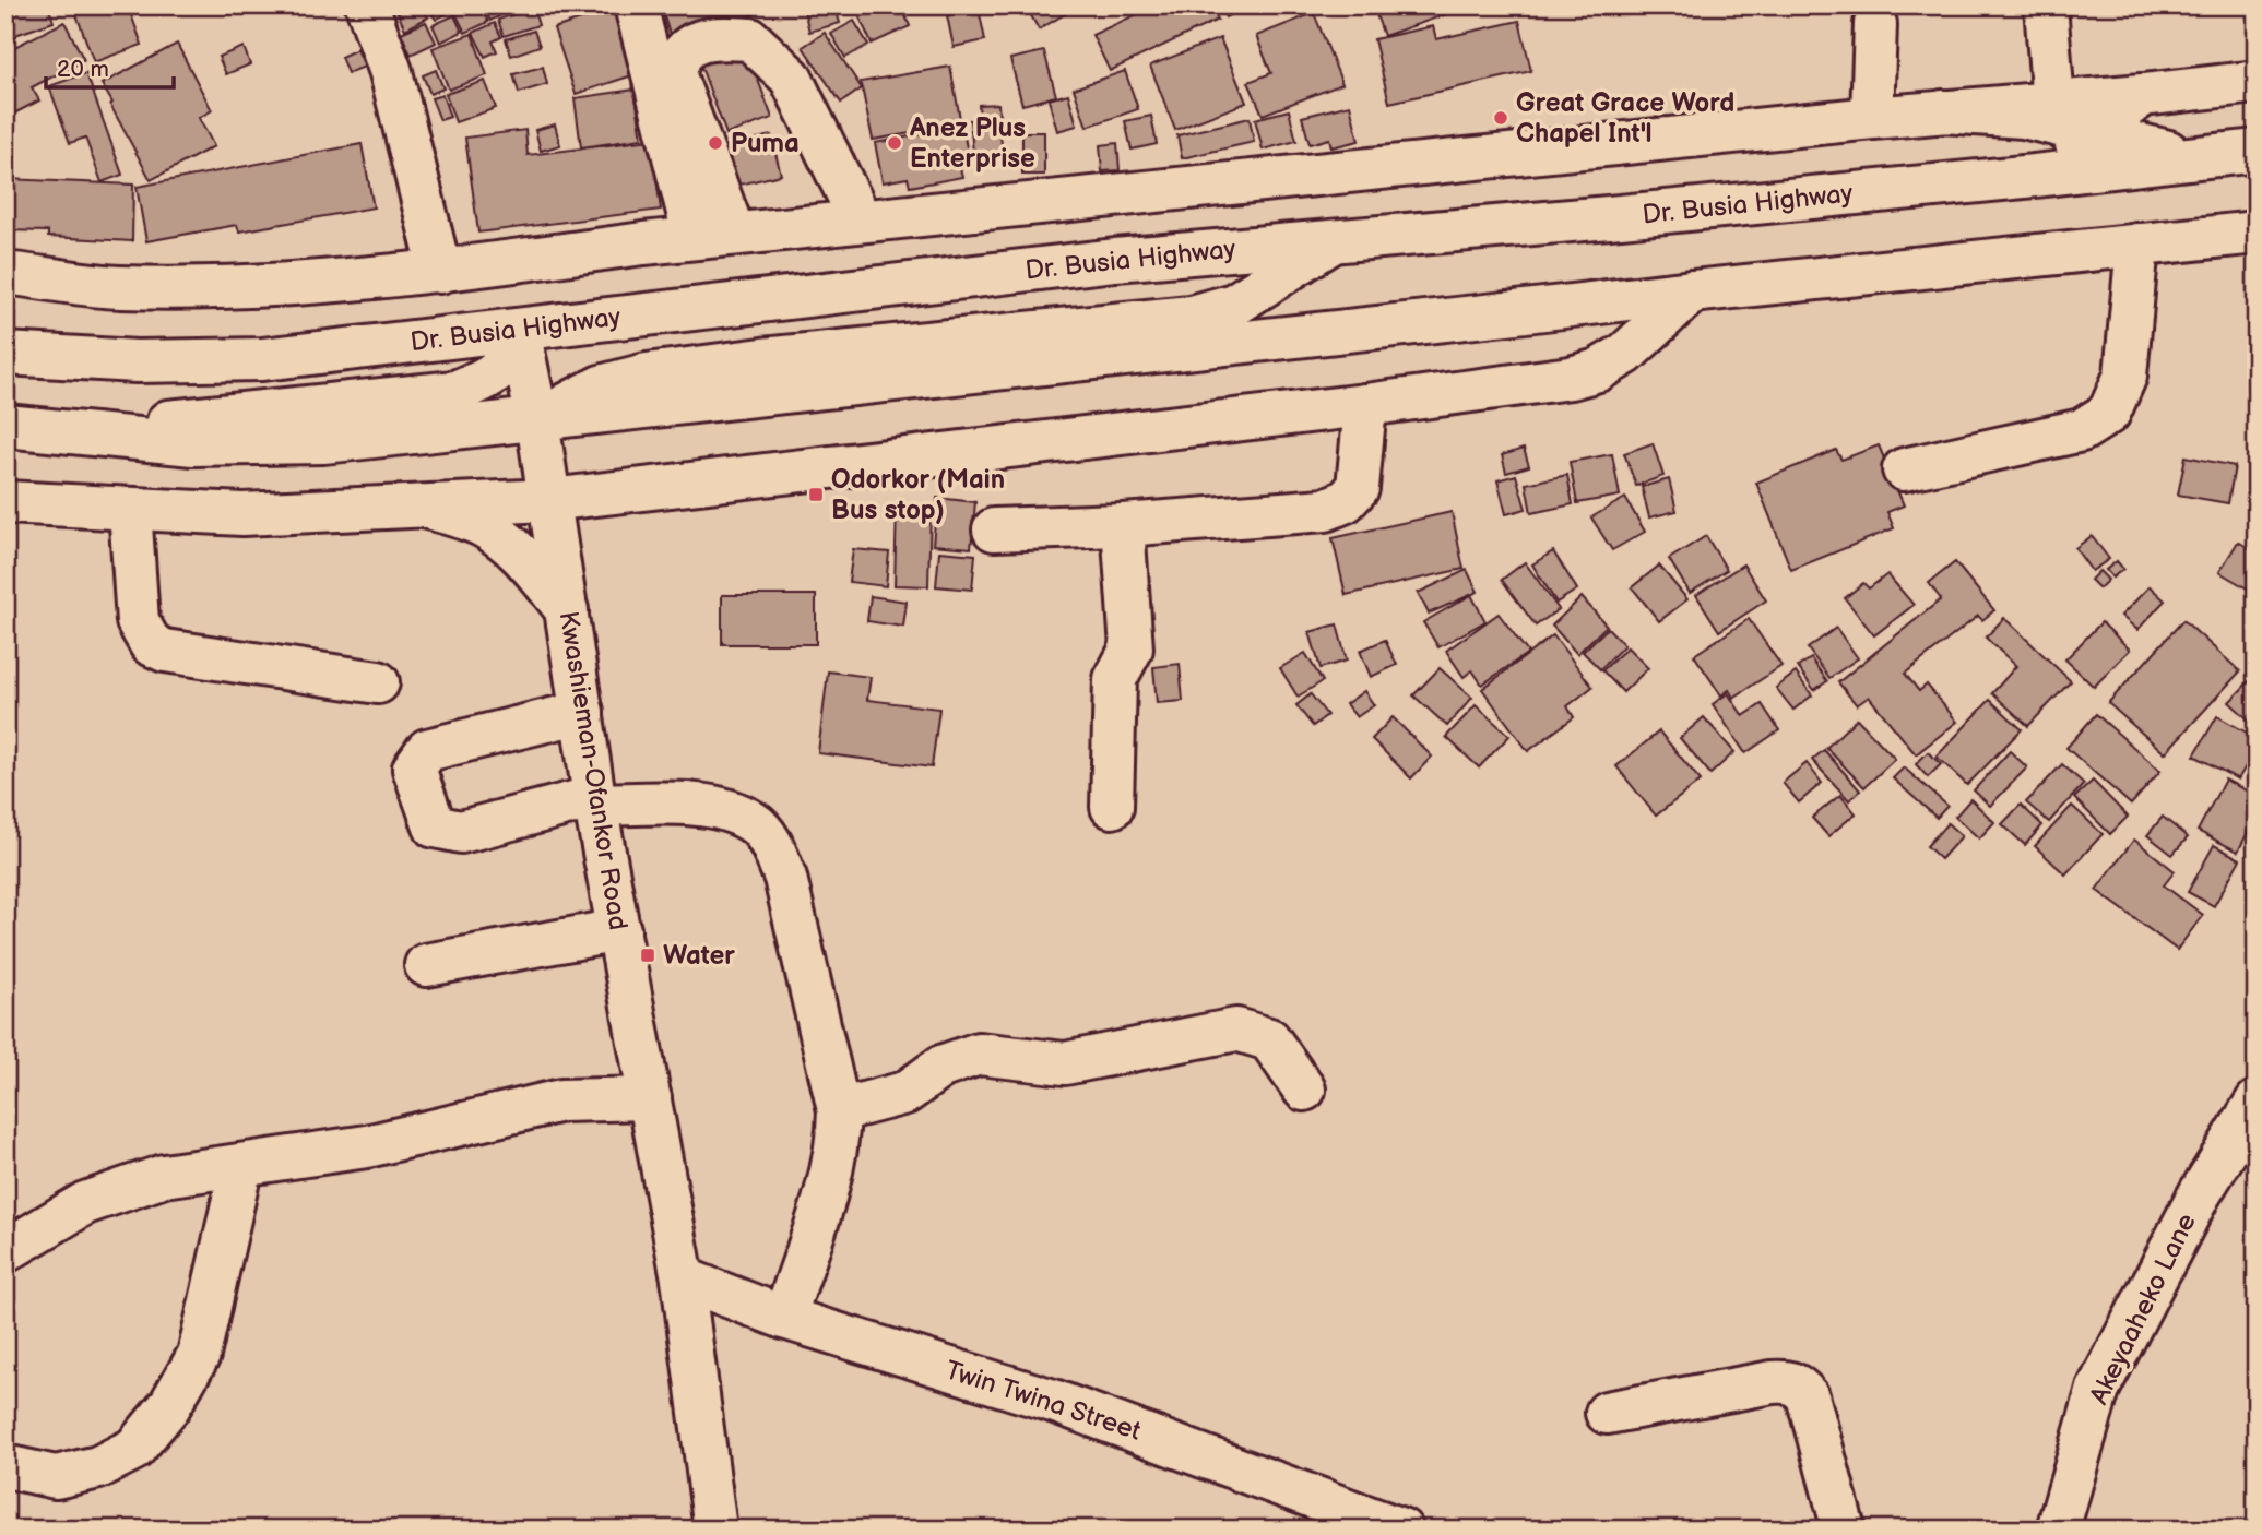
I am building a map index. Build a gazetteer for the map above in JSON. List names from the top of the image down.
{
  "streets": {
    "main road": [
      "Dr. Busia Highway",
      "Kwashieman-Ofankor Road",
      "Akeyaaheko Lane",
      "Twin Twina Street"
    ]
  },
  "crossings": [
    ["Dr. Busia Highway", "Kwashieman-Ofankor Road"],
    ["Kwashieman-Ofankor Road", "Twin Twina Street"]
  ],
  "places": {
    "other": ["Great Grace Word Chapel Int'l", "Puma", "Anez Plus Enterprise"],
    "transit": ["Odorkor (Main Bus stop)", "Water"]
  },
  "scale_bar": "20 m"
}
